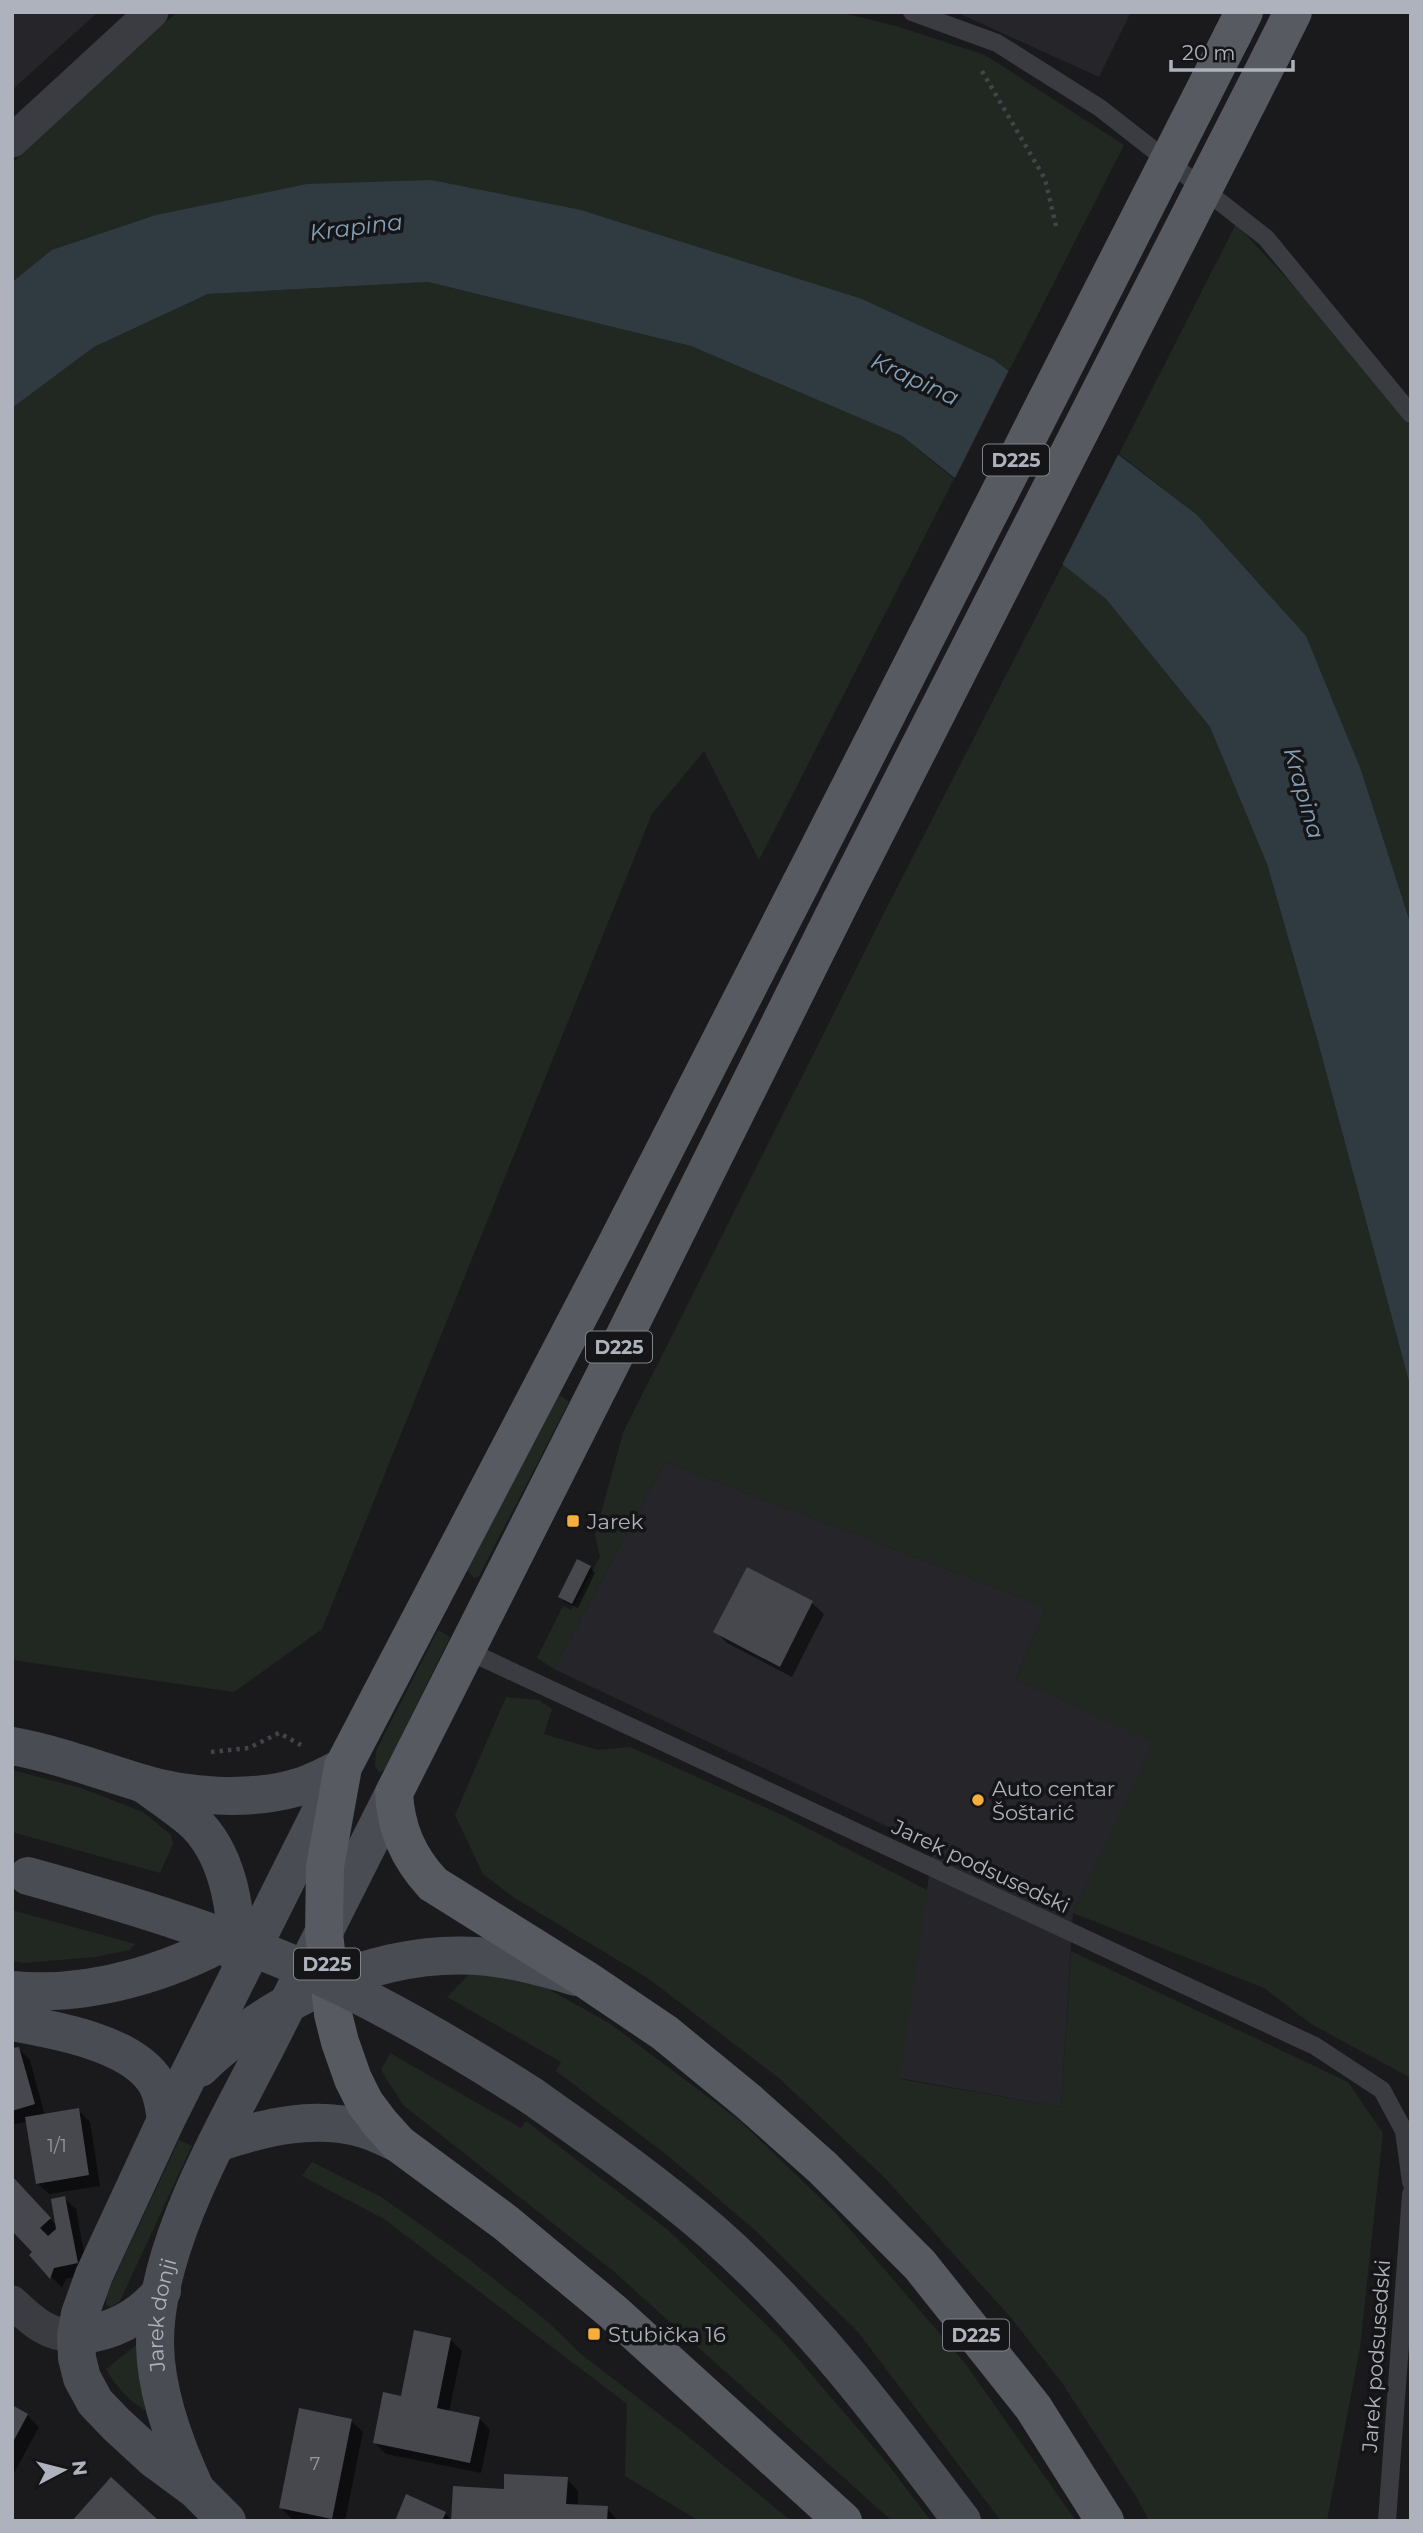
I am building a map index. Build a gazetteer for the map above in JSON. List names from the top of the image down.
{
  "streets": {
    "main road": ["D225", "Jarek donji"],
    "lane": ["Jarek podsusedski"]
  },
  "crossings": [
    ["D225", "Jarek podsusedski"],
    ["D225", "Jarek donji"]
  ],
  "water": ["Krapina"],
  "places": {
    "transit": ["Jarek", "Stubička 16"],
    "other": ["Auto centar Šoštarić"]
  },
  "house_numbers": ["1/1", "7"],
  "scale_bar": "20 m",
  "north": "right"
}
